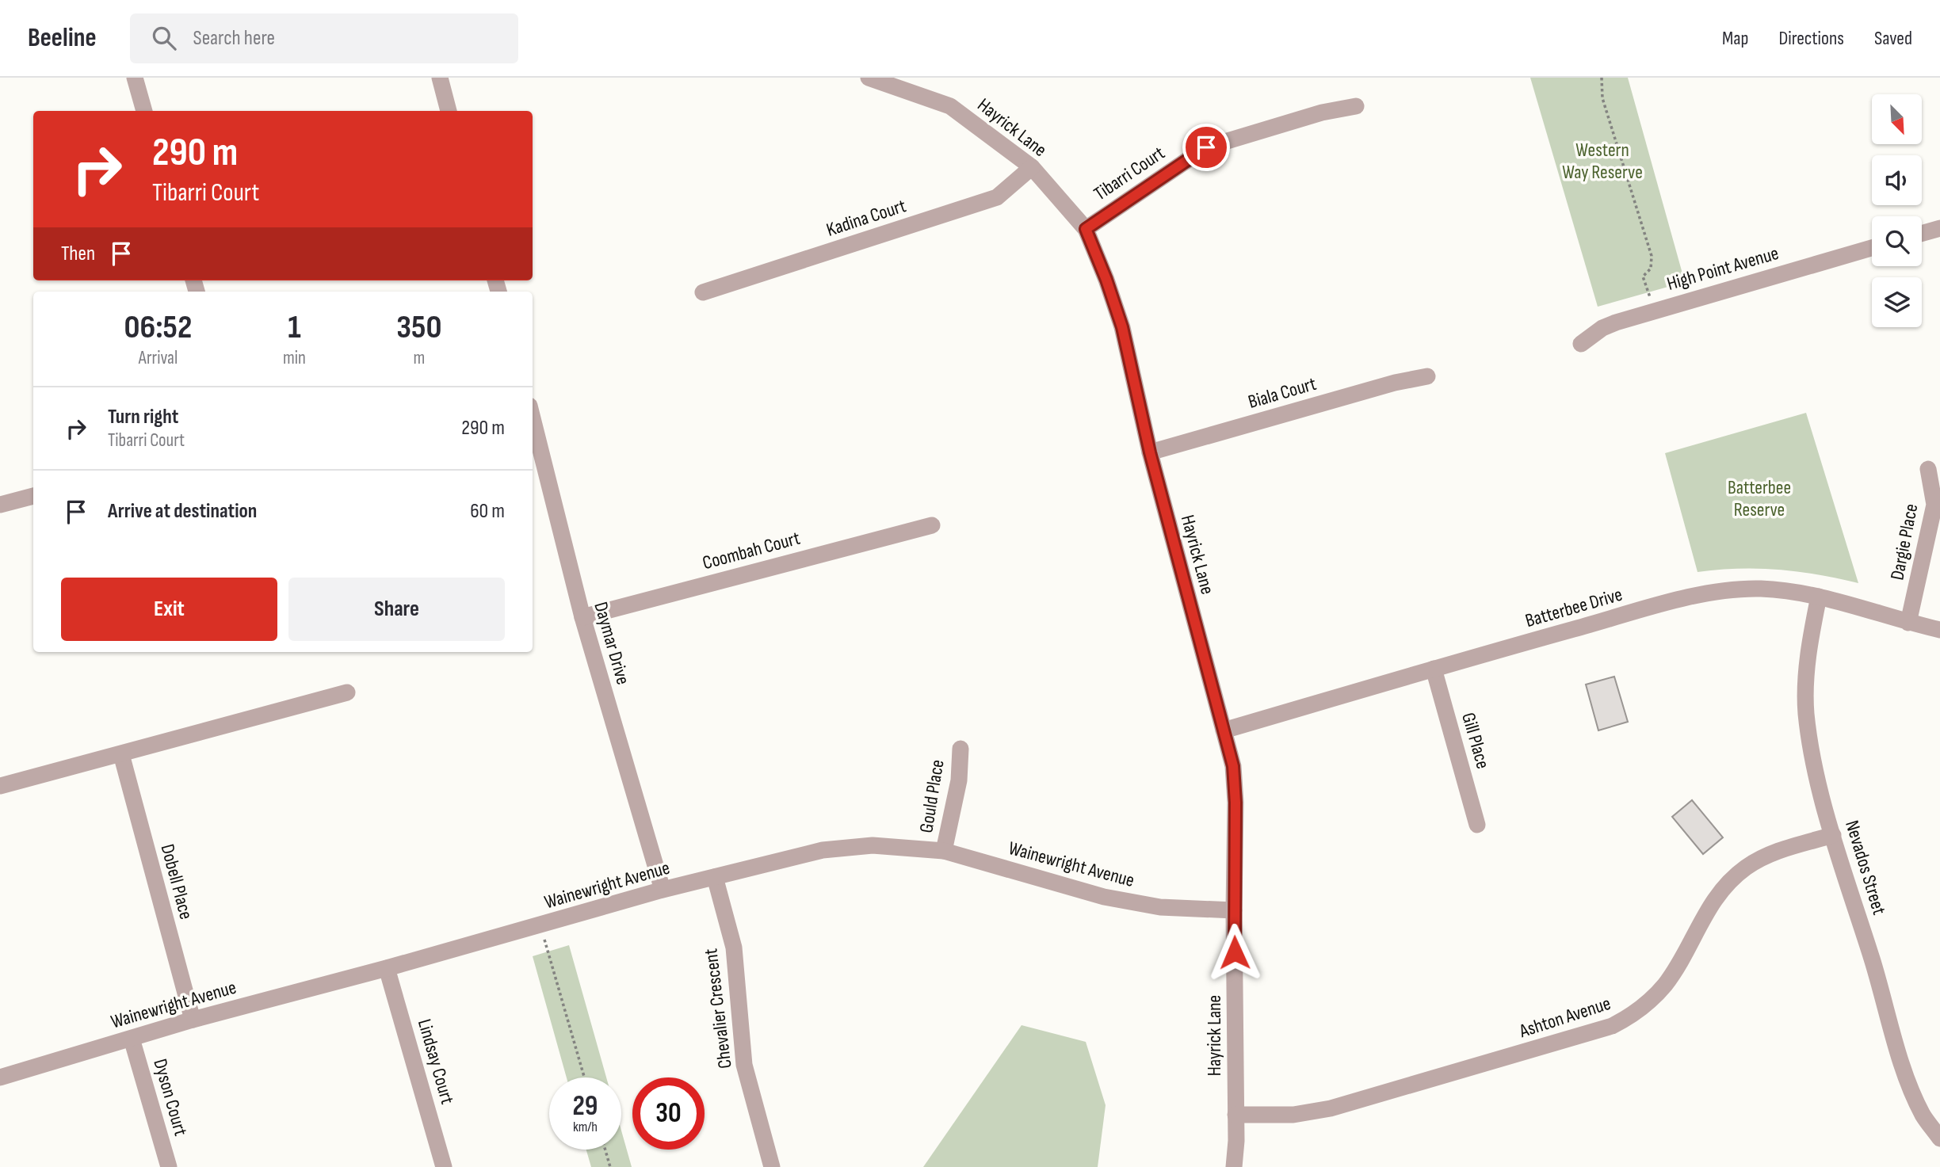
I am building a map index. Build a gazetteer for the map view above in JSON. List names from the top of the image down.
{
  "streets": {
    "street": [
      "Hayrick Lane",
      "Tibarri Court",
      "Kadina Court",
      "High Point Avenue",
      "Biala Court",
      "Dargie Place",
      "Coombah Court",
      "Batterbee Drive",
      "Daymar Drive",
      "Gill Place",
      "Gould Place",
      "Wainewright Avenue",
      "Nevados Street",
      "Dobell Place",
      "Chevalier Crescent",
      "Ashton Avenue",
      "Lindsay Court",
      "Dyson Court"
    ]
  },
  "crossings": [
    ["Hayrick Lane", "Tibarri Court"],
    ["Hayrick Lane", "Kadina Court"],
    ["Hayrick Lane", "Biala Court"],
    ["Hayrick Lane", "Batterbee Drive"],
    ["Hayrick Lane", "Wainewright Avenue"],
    ["Hayrick Lane", "Ashton Avenue"],
    ["Dargie Place", "Batterbee Drive"],
    ["Coombah Court", "Daymar Drive"],
    ["Batterbee Drive", "Gill Place"],
    ["Batterbee Drive", "Nevados Street"],
    ["Daymar Drive", "Wainewright Avenue"],
    ["Gould Place", "Wainewright Avenue"],
    ["Wainewright Avenue", "Dobell Place"],
    ["Wainewright Avenue", "Chevalier Crescent"],
    ["Wainewright Avenue", "Lindsay Court"],
    ["Wainewright Avenue", "Dyson Court"],
    ["Nevados Street", "Ashton Avenue"]
  ],
  "parks": ["Western Way Reserve", "Batterbee Reserve"],
  "north": "bottom right",
  "page": {
    "header": "Beeline",
    "search": "Search here",
    "nav": ["Map", "Directions", "Saved"],
    "turn": ["290 m", "Tibarri Court"],
    "then": "Then",
    "eta": [
      "06:52",
      "Arrival",
      "1",
      "min",
      "350",
      "m"
    ],
    "list": [
      {
        "name": "Turn right",
        "note": "Tibarri Court",
        "value": "290 m"
      },
      {
        "name": "Arrive at destination",
        "value": "60 m"
      }
    ],
    "buttons": ["Exit", "Share"],
    "speed": "29 km/h",
    "limit": "30"
  }
}
